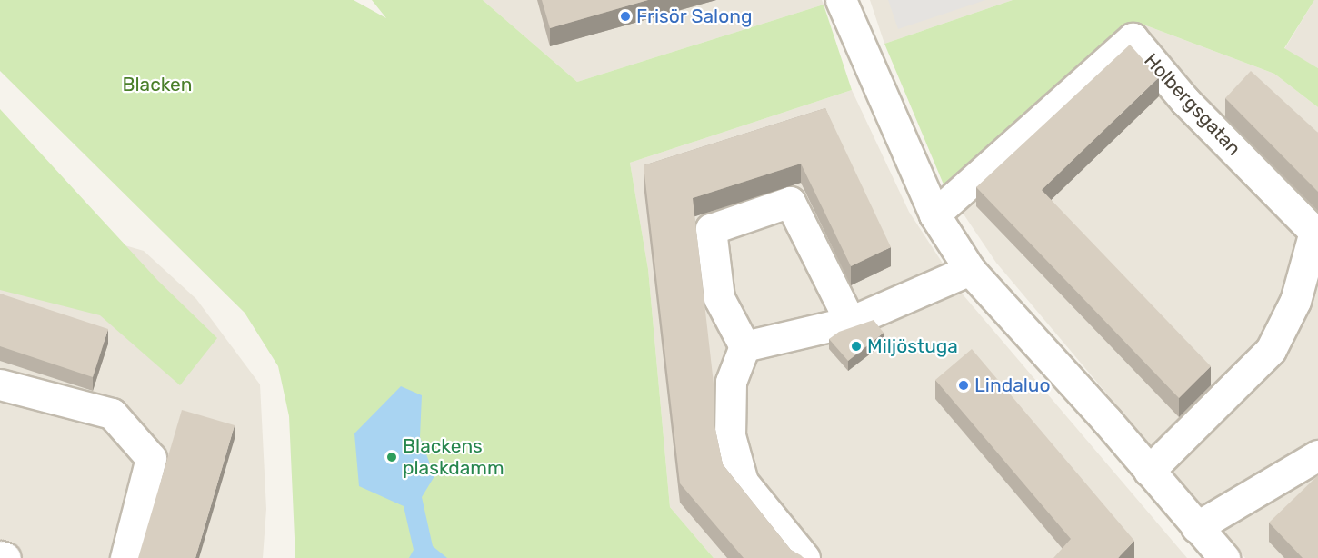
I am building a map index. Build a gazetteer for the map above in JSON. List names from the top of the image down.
{
  "streets": {
    "street": ["Holbergsgatan"]
  },
  "parks": ["Blacken"],
  "places": [
    "Frisör Salong",
    "Miljöstuga",
    "Lindaluo",
    "Blackens plaskdamm"
  ]
}
